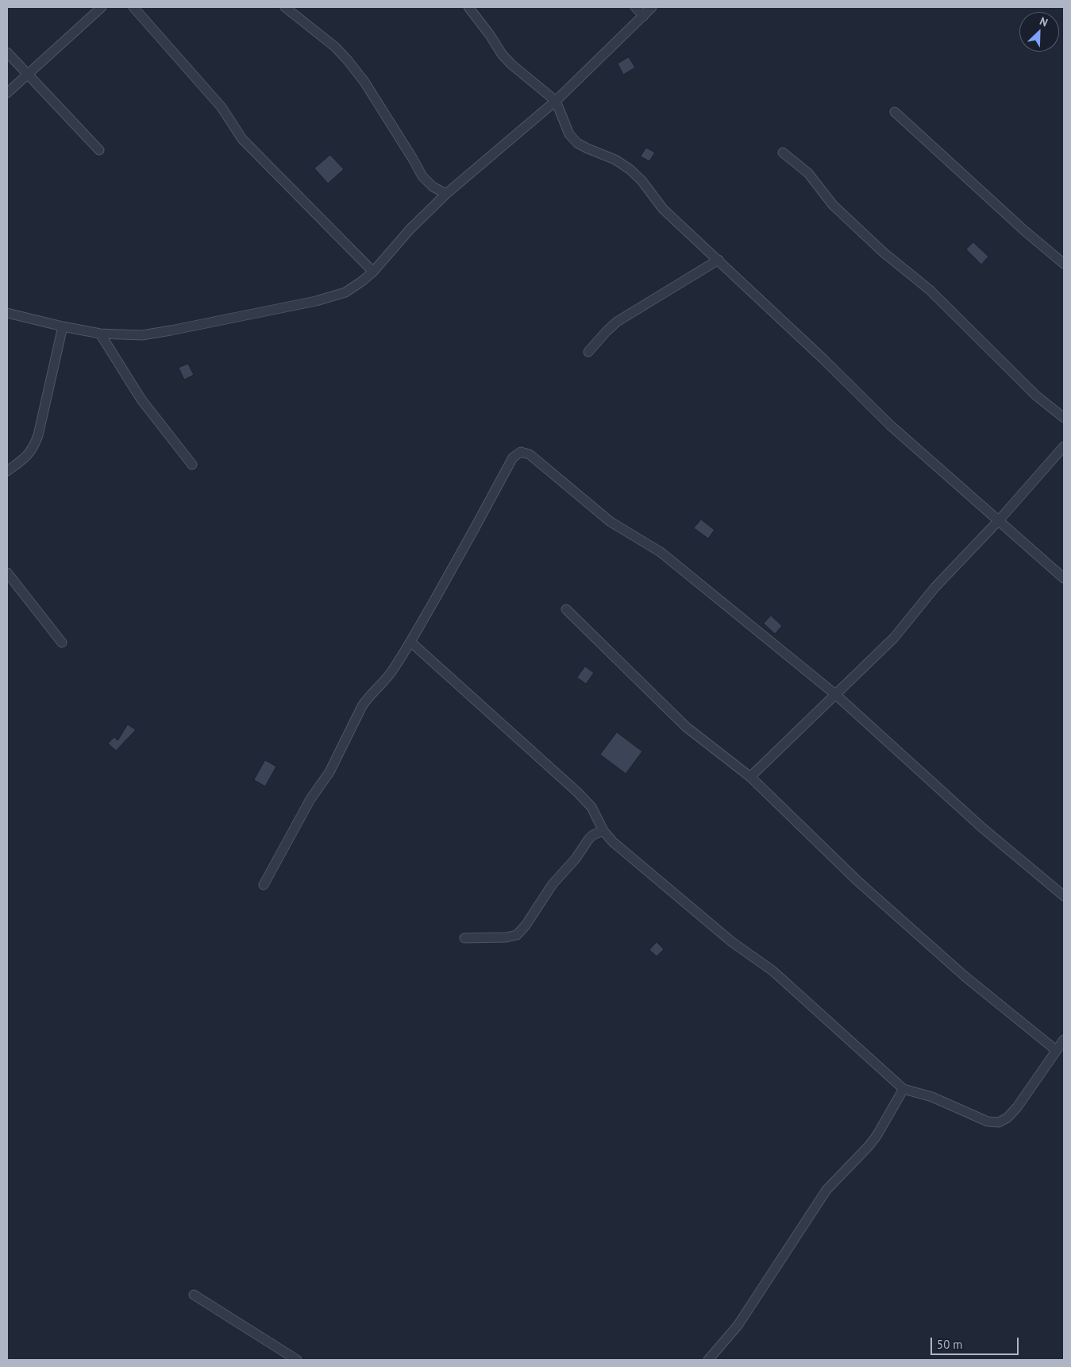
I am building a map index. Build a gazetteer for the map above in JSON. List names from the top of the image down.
{
  "scale_bar": "50 m",
  "north": "top right"
}
